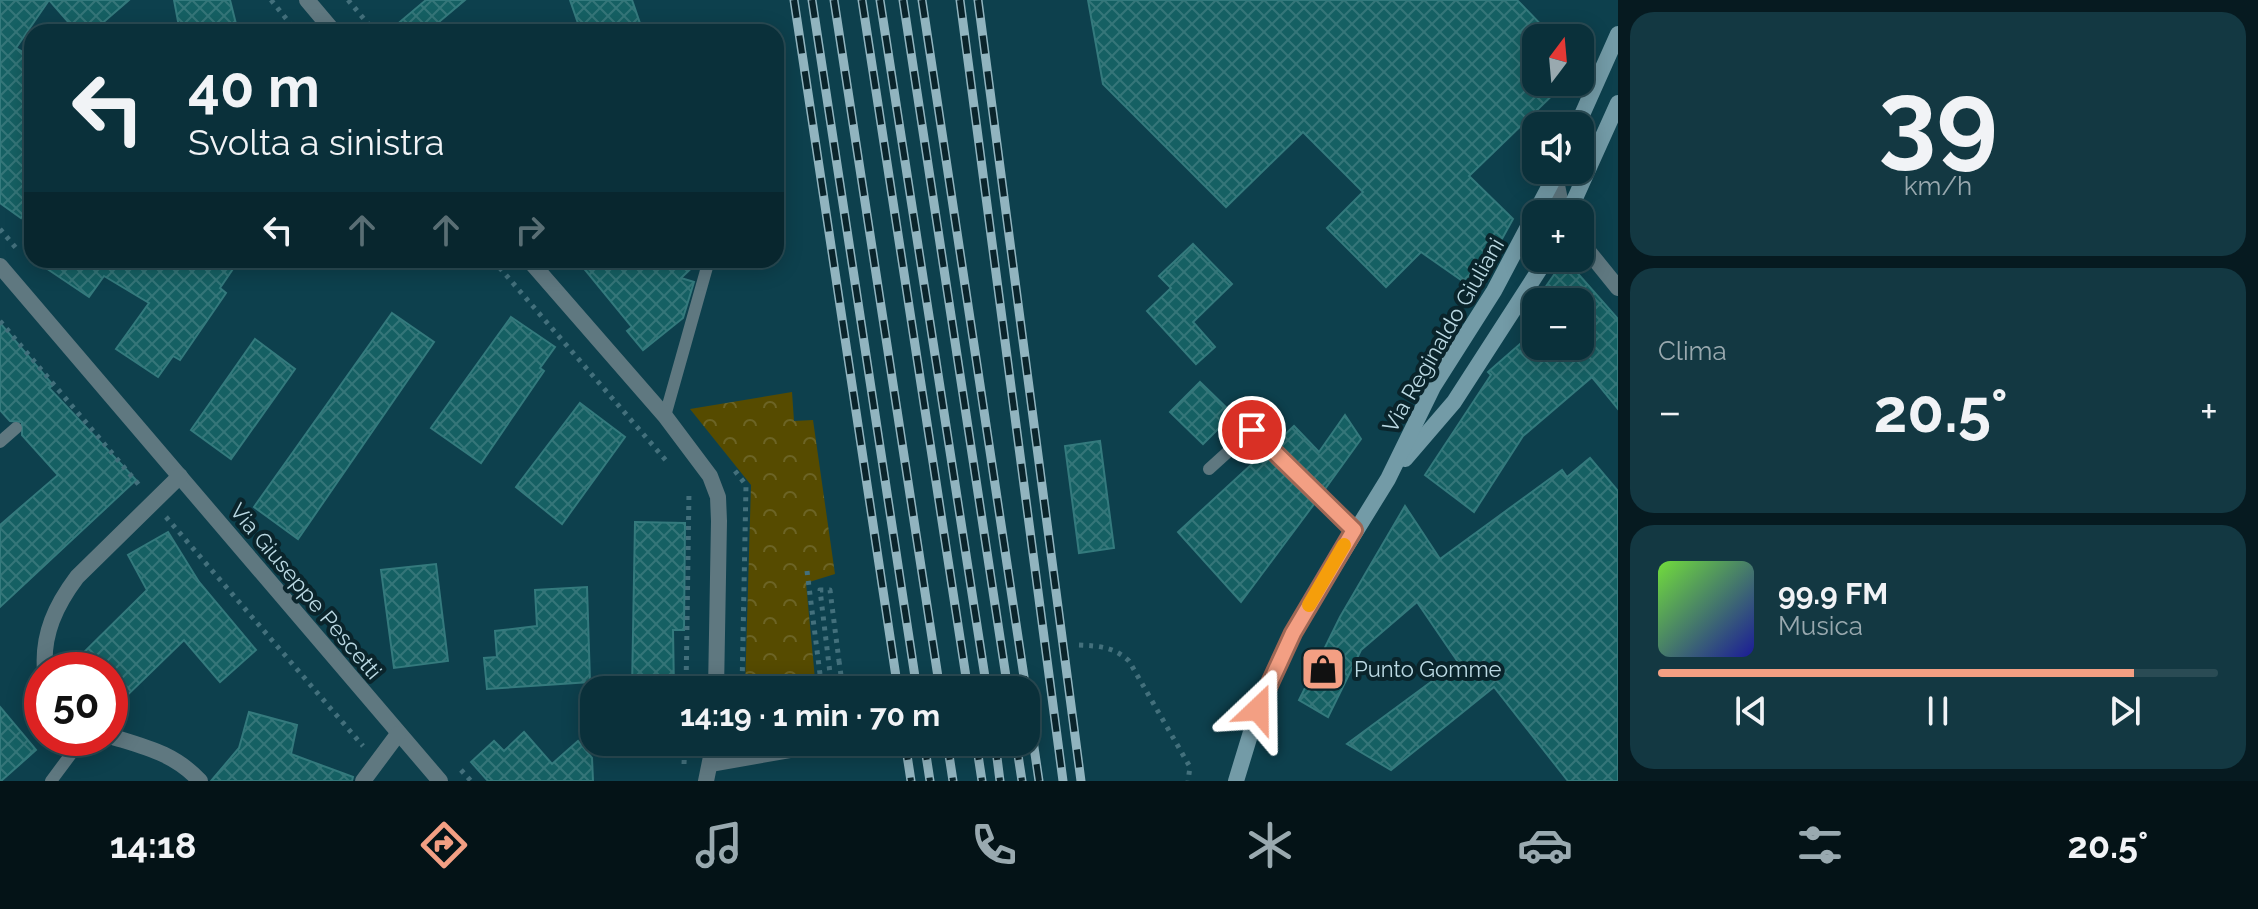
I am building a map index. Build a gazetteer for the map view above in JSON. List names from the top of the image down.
{
  "streets": {
    "main road": ["Via Reginaldo Giuliani"],
    "street": ["Via Giuseppe Pescetti"]
  },
  "places": {
    "shop": ["Punto Gomme"]
  },
  "north": "top",
  "page": {
    "tile": [
      ["39", "km/h"],
      "Clima"
    ],
    "map_buttons": ["+", "−"],
    "turn": ["40 m", "Svolta a sinistra"],
    "heat": ["−", "20.5°", "+"],
    "song": ["99.9 FM", "Musica"],
    "limit": "50",
    "trip": "14:19 · 1 min · 70 m",
    "tabs": ["14:18", "20.5°"]
  }
}
